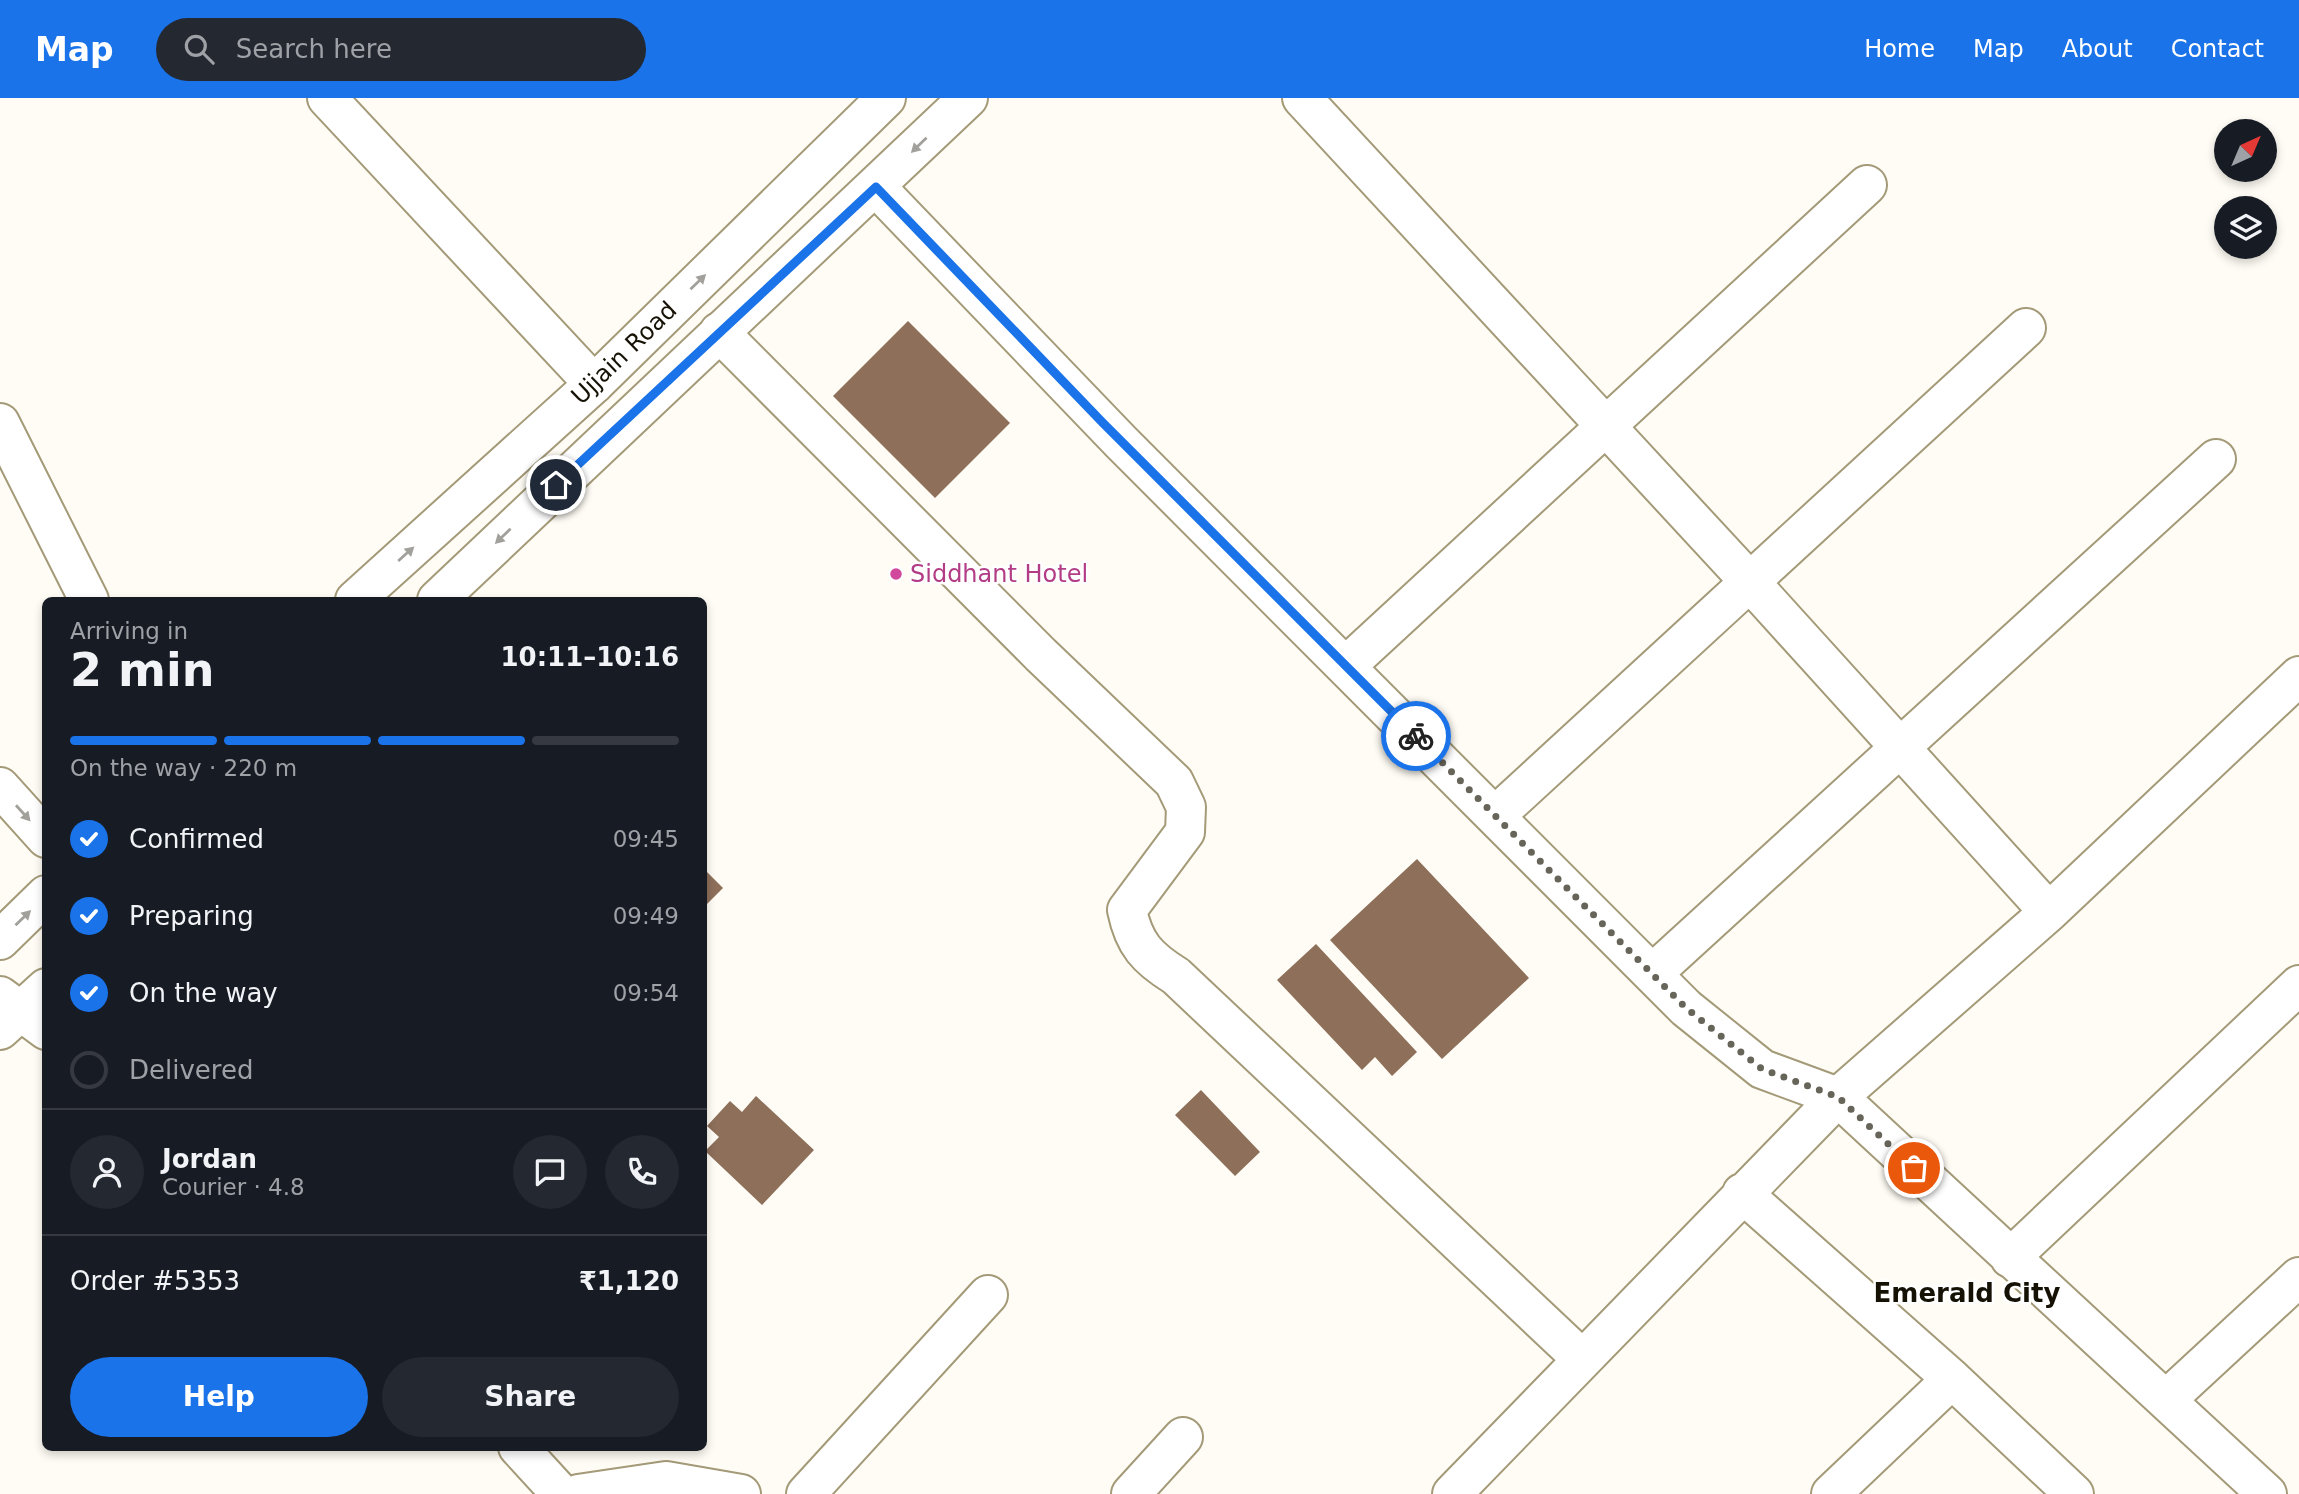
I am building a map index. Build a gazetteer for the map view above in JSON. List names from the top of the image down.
{
  "streets": {
    "street": ["Ujjain Road"]
  },
  "districts": ["Emerald City"],
  "places": ["Siddhant Hotel"],
  "north": "top right",
  "page": {
    "header": "Map",
    "search": "Search here",
    "nav": [
      "Home",
      "Map",
      "About",
      "Contact"
    ],
    "heading": ["2 min", "Arriving in", "10:11–10:16"],
    "panel": [
      "Jordan",
      "Courier · 4.8",
      "Order #5353",
      "₹1,120"
    ],
    "bar": "On the way · 220 m",
    "list": [
      ["Confirmed", "09:45"],
      ["Preparing", "09:49"],
      ["On the way", "09:54"],
      "Delivered"
    ],
    "buttons": ["Help", "Share"]
  }
}
